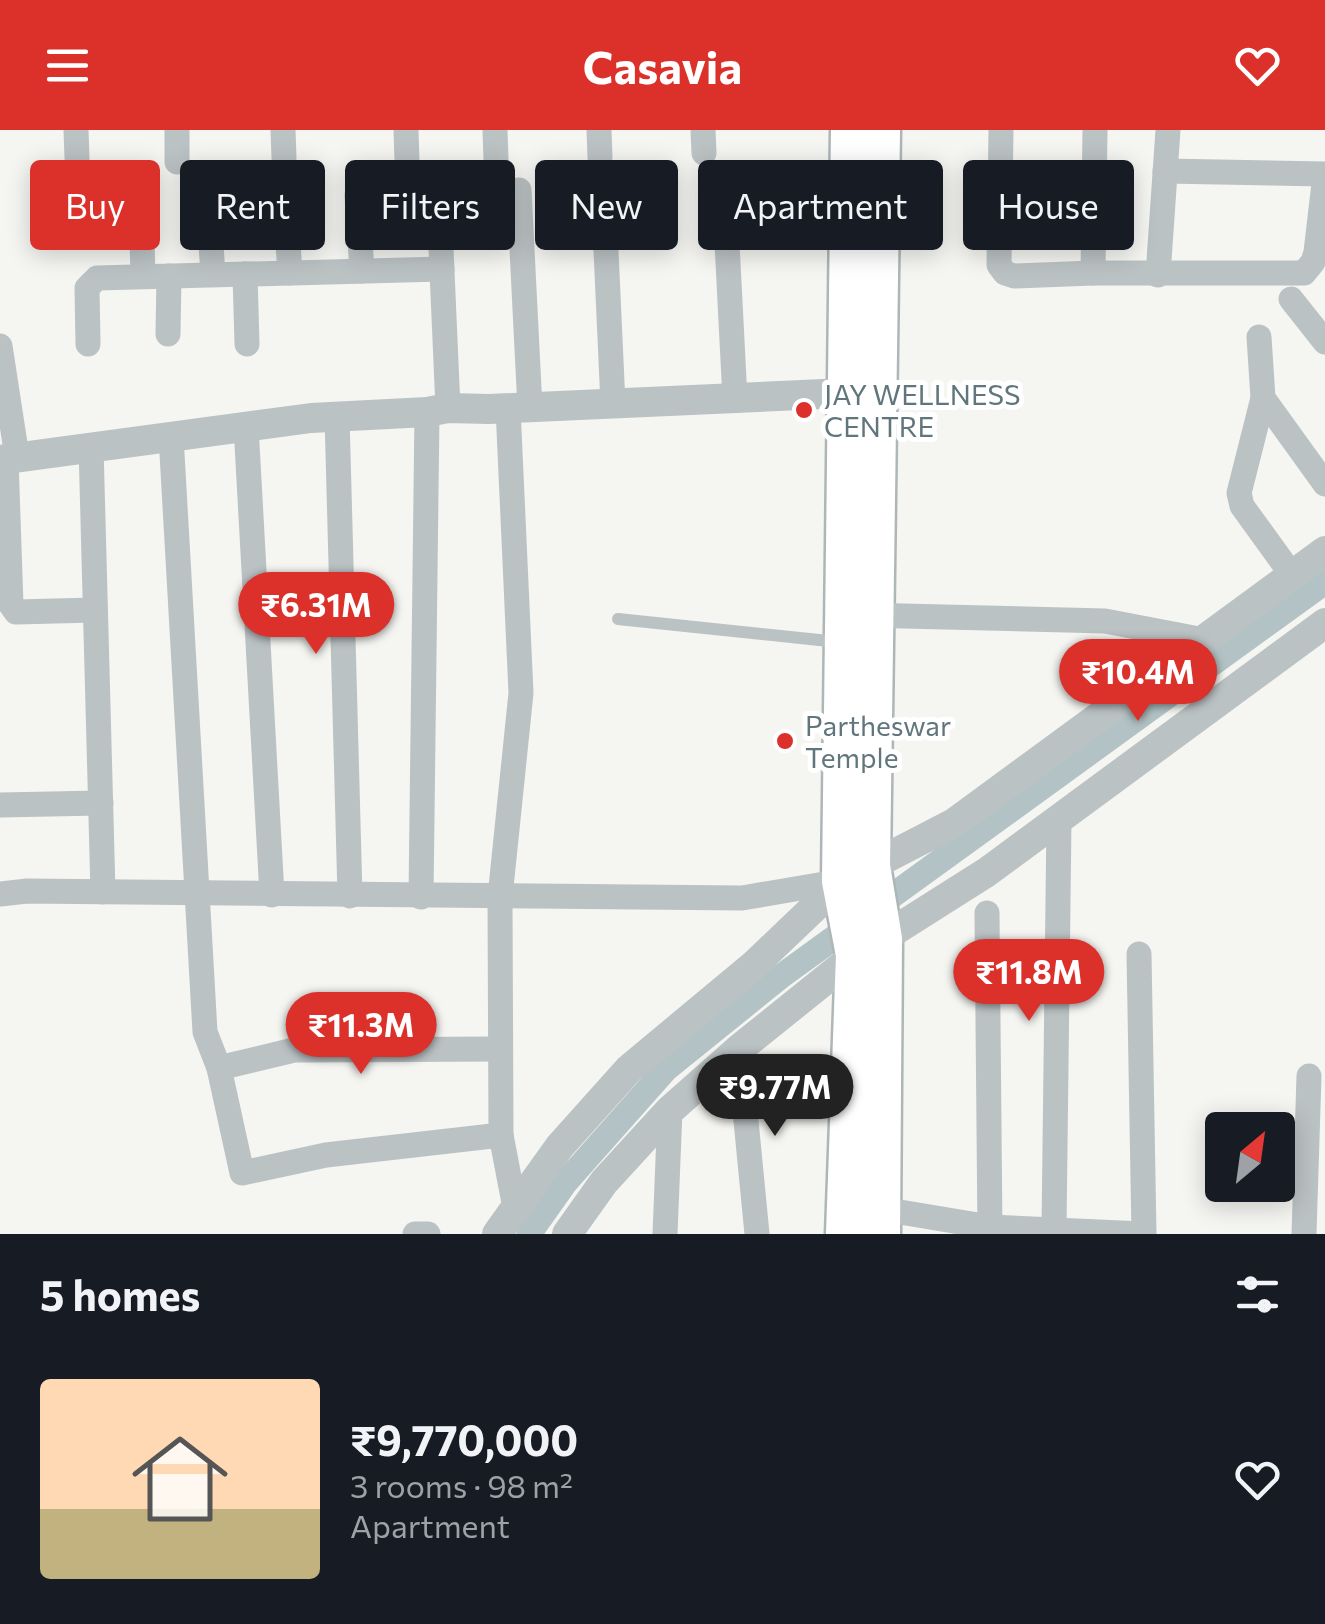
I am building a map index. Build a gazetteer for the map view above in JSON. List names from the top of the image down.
{
  "places": ["JAY WELLNESS CENTRE", "Partheswar Temple"],
  "north": "top right",
  "page": {
    "header": "Casavia",
    "chip": [
      "Buy",
      "Rent",
      "Filters",
      "New",
      "Apartment",
      "House"
    ],
    "price": [
      "₹6.31M",
      "₹10.4M",
      "₹11.8M",
      "₹11.3M",
      "₹9.77M"
    ],
    "heading": "5 homes",
    "list": [
      {
        "name": "₹9,770,000",
        "note": "3 rooms · 98 m² · Apartment"
      }
    ]
  }
}
